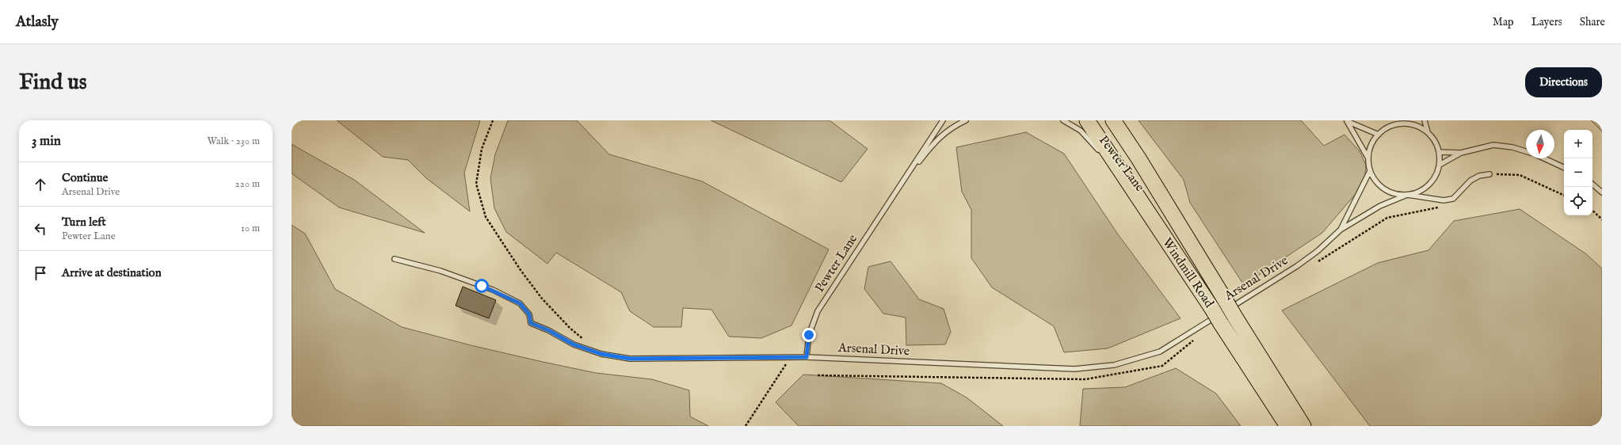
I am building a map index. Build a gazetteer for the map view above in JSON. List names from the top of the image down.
{
  "streets": {
    "highway": ["Windmill Road"],
    "lane": ["Pewter Lane", "Arsenal Drive"]
  },
  "crossings": [
    ["Pewter Lane", "Windmill Road"],
    ["Pewter Lane", "Arsenal Drive"],
    ["Windmill Road", "Arsenal Drive"]
  ],
  "north": "bottom",
  "page": {
    "header": "Atlasly",
    "nav": ["Map", "Layers", "Share"],
    "buttons": "Directions",
    "title": "Find us",
    "heading": ["3 min", "Walk · 230 m"],
    "map_buttons": ["+", "−"],
    "list": [
      ["Continue", "Arsenal Drive", "220 m"],
      ["Turn left", "Pewter Lane", "10 m"],
      "Arrive at destination"
    ]
  }
}
